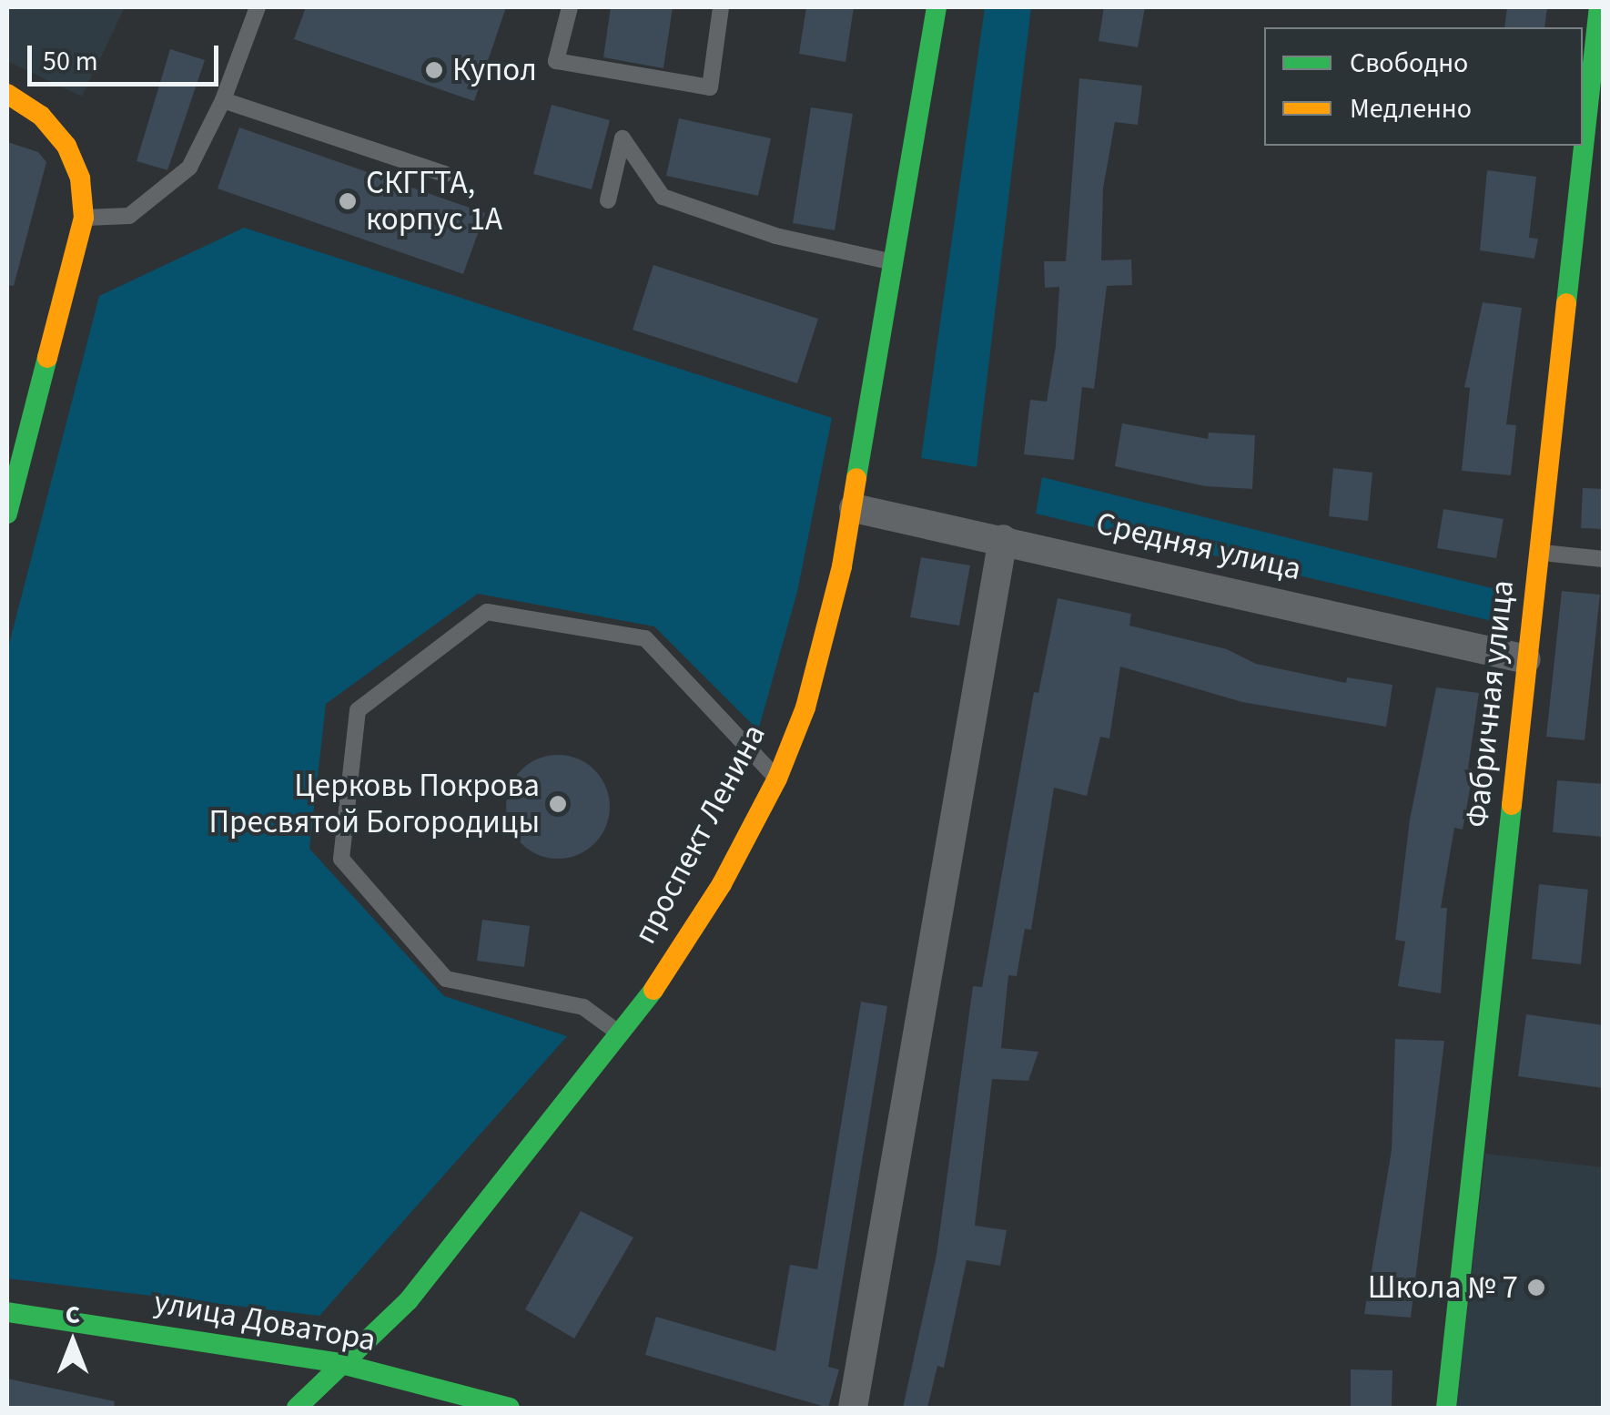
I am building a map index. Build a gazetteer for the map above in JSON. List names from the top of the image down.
{
  "streets": {
    "street": [
      "Средняя улица",
      "Фабричная улица",
      "проспект Ленина",
      "улица Доватора"
    ]
  },
  "crossings": [
    ["Средняя улица", "Фабричная улица"],
    ["Средняя улица", "проспект Ленина"],
    ["проспект Ленина", "улица Доватора"]
  ],
  "places": [
    "Купол",
    "СКГГТА, корпус 1А",
    "Церковь Покрова Пресвятой Богородицы",
    "Школа № 7"
  ],
  "legend": ["Свободно", "Медленно"],
  "scale_bar": "50 m",
  "north": "top"
}
